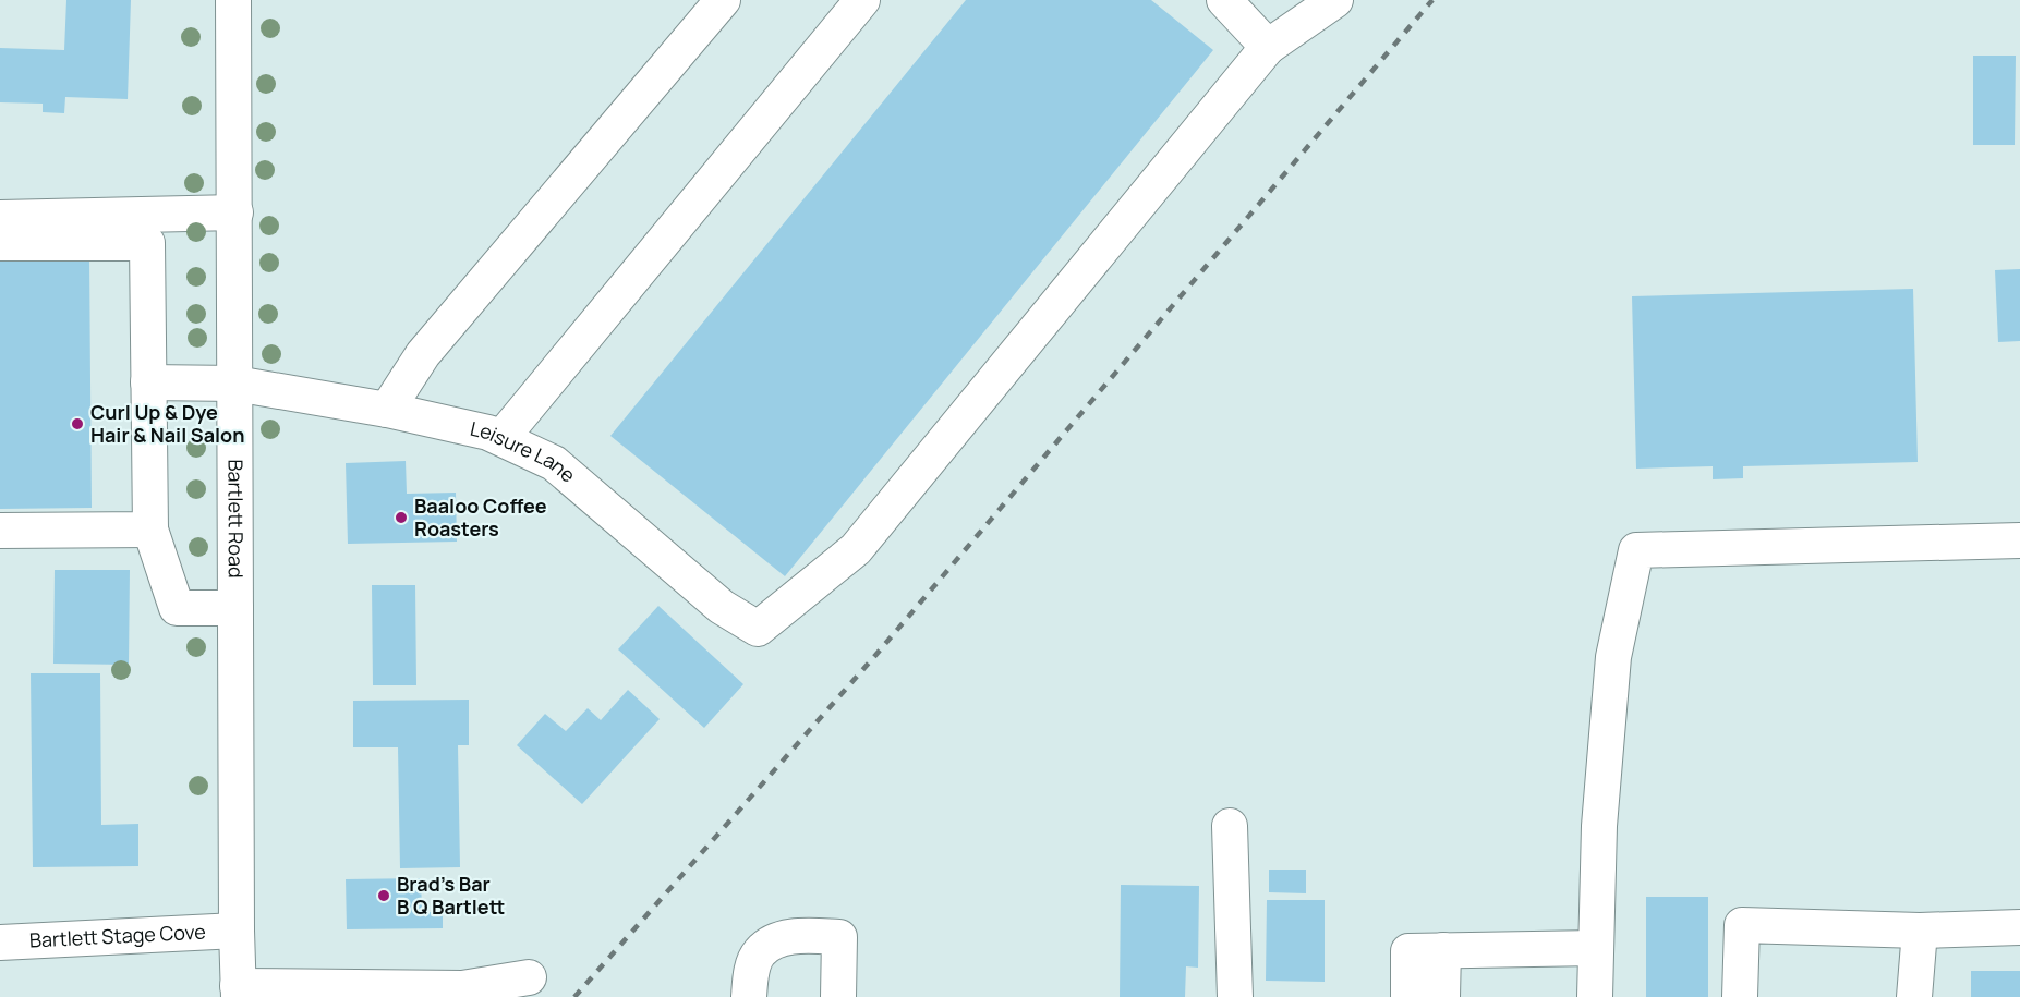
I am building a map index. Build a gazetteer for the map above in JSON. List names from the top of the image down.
{
  "streets": {
    "street": ["Leisure Lane", "Bartlett Road", "Bartlett Stage Cove"]
  },
  "crossings": [
    ["Leisure Lane", "Bartlett Road"],
    ["Bartlett Road", "Bartlett Stage Cove"]
  ],
  "places": ["Curl Up & Dye Hair & Nail Salon", "Baaloo Coffee Roasters", "Brad's Bar B Q Bartlett"]
}
